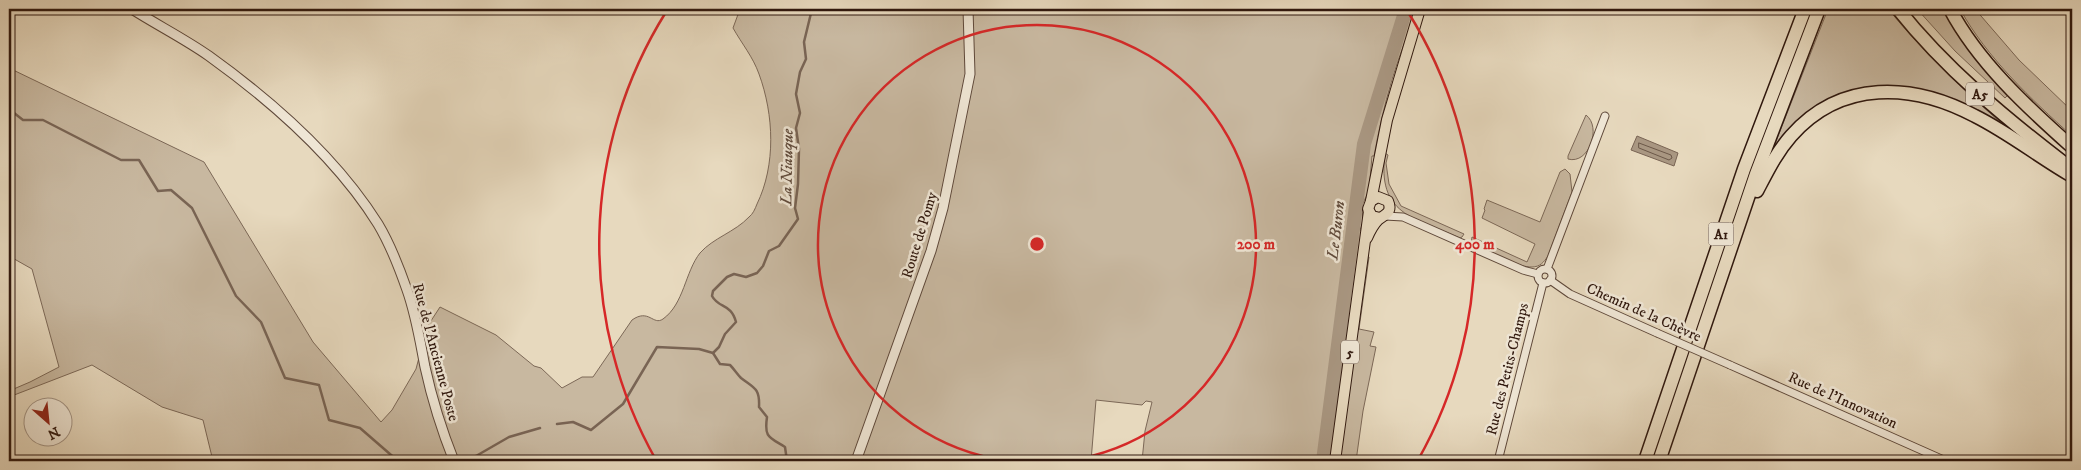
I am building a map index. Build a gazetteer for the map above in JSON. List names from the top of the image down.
{
  "streets": {
    "highway": ["A5", "A1"],
    "main road": ["5"],
    "street": [
      "Route de Pomy",
      "Chemin de la Chèvre",
      "Rue de l'Ancienne Poste",
      "Rue des Petits-Champs",
      "Rue de l'Innovation"
    ]
  },
  "crossings": [
    ["Chemin de la Chèvre", "Rue des Petits-Champs"],
    ["Chemin de la Chèvre", "Rue de l'Innovation"]
  ],
  "water": ["La Niauque", "Le Buron"],
  "north": "bottom right",
  "rings": ["200 m", "400 m"]
}
